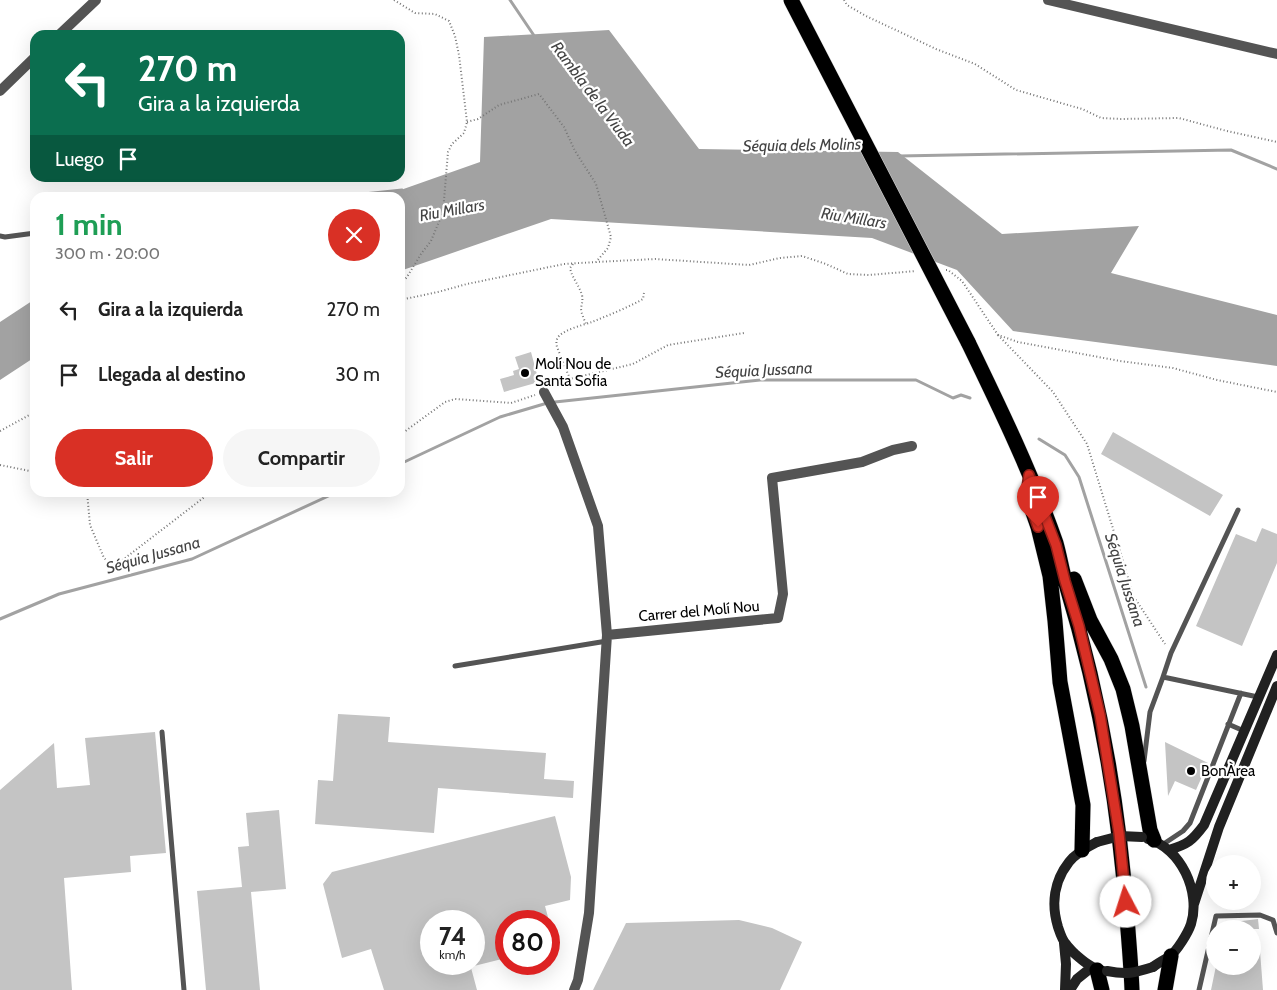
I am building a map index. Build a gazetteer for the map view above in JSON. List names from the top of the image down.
{
  "streets": {
    "street": ["Carrer del Molí Nou"]
  },
  "water": [
    "Rambla de la Viuda",
    "Séquia dels Molins",
    "Riu Millars",
    "Séquia Jussana"
  ],
  "places": ["Molí Nou de Santa Sofia", "BonÀrea"],
  "page": {
    "turn": ["270 m", "Gira a la izquierda"],
    "then": "Luego",
    "heading": ["1 min", "300 m · 20:00"],
    "list": [
      {
        "name": "Gira a la izquierda",
        "value": "270 m"
      },
      {
        "name": "Llegada al destino",
        "value": "30 m"
      }
    ],
    "buttons": ["Salir", "Compartir"],
    "map_buttons": ["+", "−"],
    "speed": "74 km/h",
    "limit": "80"
  }
}
